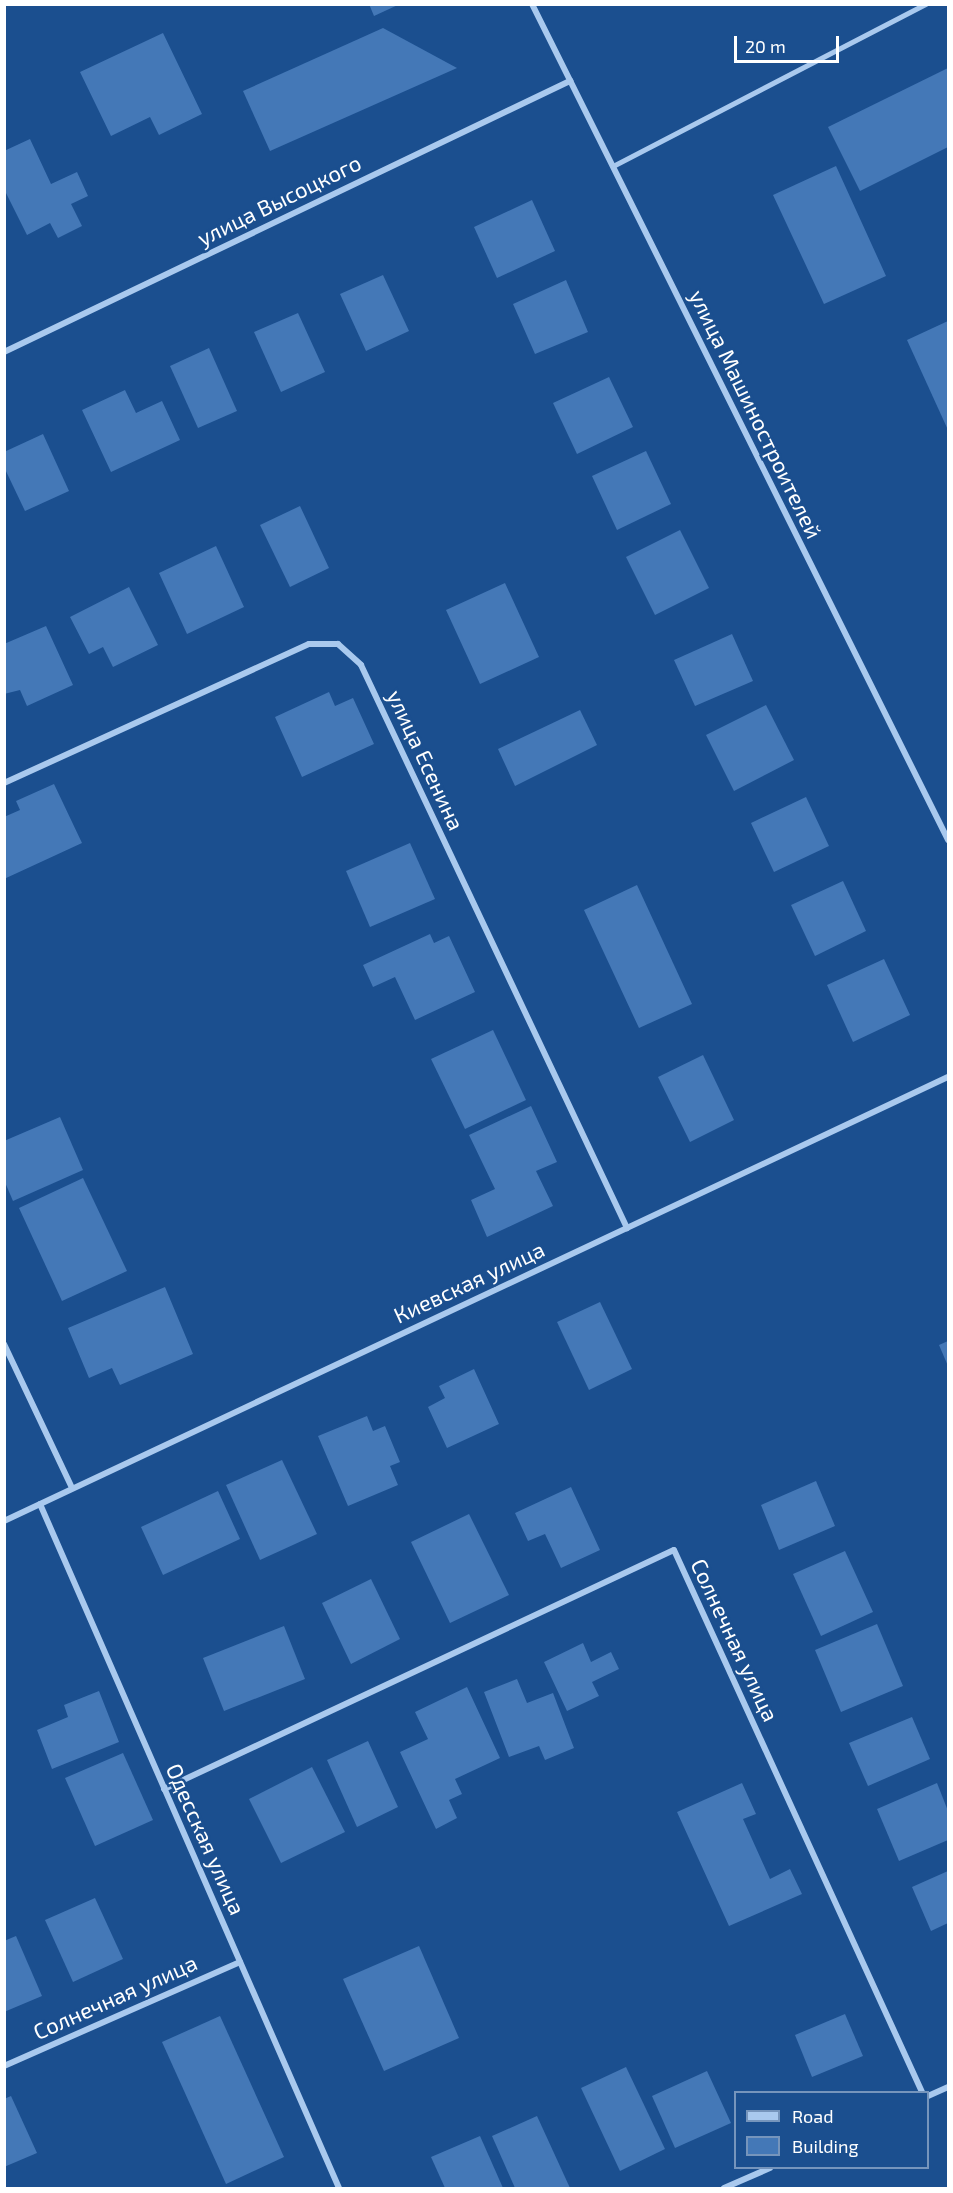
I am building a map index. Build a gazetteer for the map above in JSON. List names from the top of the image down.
{
  "streets": {
    "street": [
      "улица Высоцкого",
      "улица Машиностроителей",
      "улица Есенина",
      "Киевская улица",
      "Солнечная улица",
      "Одесская улица"
    ]
  },
  "crossings": [
    ["улица Высоцкого", "улица Машиностроителей"],
    ["улица Есенина", "Киевская улица"],
    ["Киевская улица", "Одесская улица"],
    ["Солнечная улица", "Одесская улица"]
  ],
  "legend": ["Road", "Building"],
  "scale_bar": "20 m"
}
